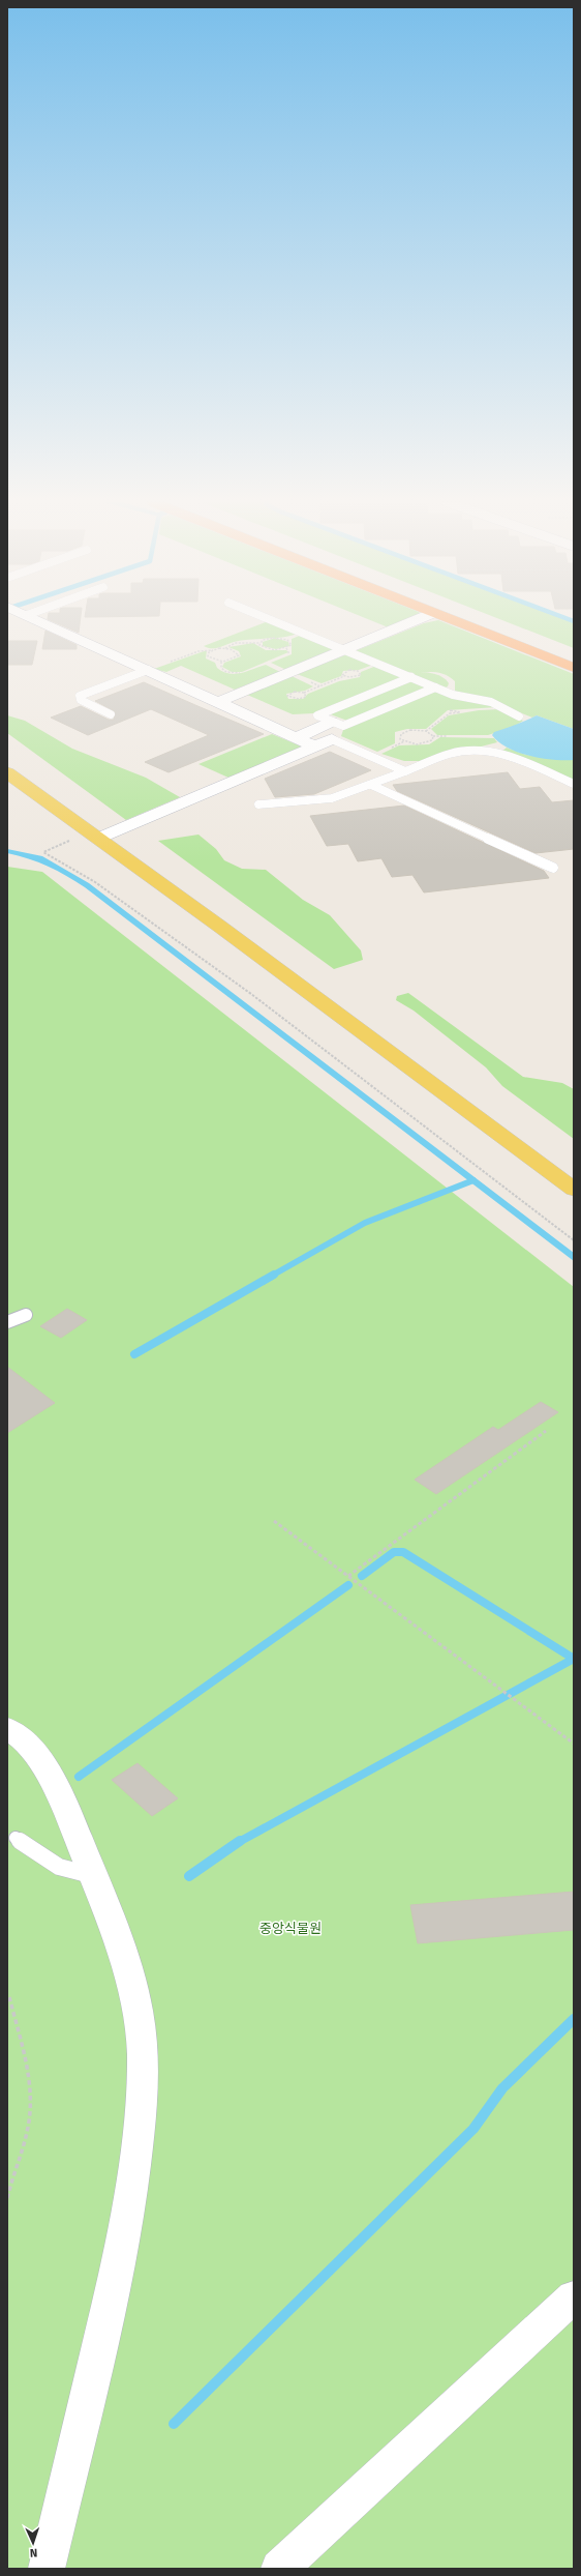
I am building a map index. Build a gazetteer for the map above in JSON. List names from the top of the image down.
{
  "parks": ["중앙식물원"],
  "north": "bottom"
}
